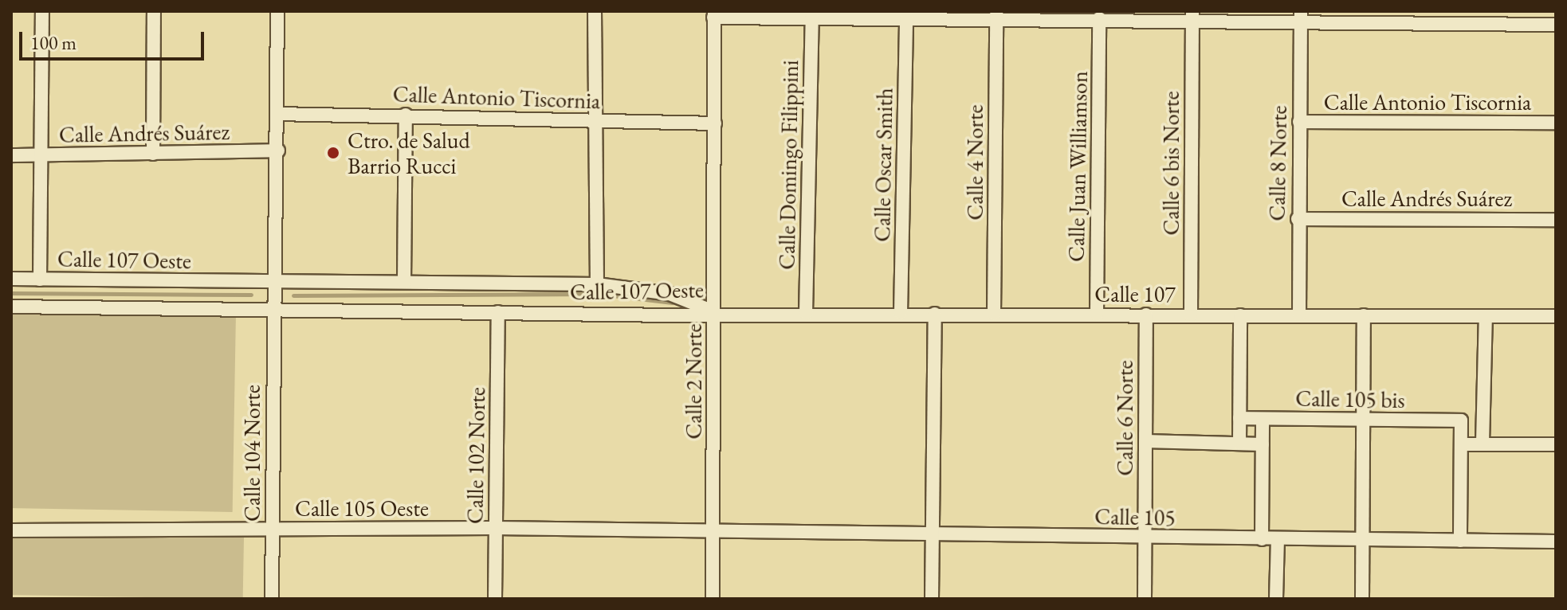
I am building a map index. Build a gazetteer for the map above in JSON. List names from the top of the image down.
{
  "streets": {
    "street": [
      "Calle Antonio Tiscornia",
      "Calle Andrés Suárez",
      "Calle 4 Norte",
      "Calle 6 bis Norte",
      "Calle 8 Norte",
      "Calle Domingo Filippini",
      "Calle Oscar Smith",
      "Calle Juan Williamson",
      "Calle 107 Oeste",
      "Calle 107",
      "Calle 2 Norte",
      "Calle 105 bis",
      "Calle 6 Norte",
      "Calle 104 Norte",
      "Calle 102 Norte",
      "Calle 105 Oeste",
      "Calle 105"
    ]
  },
  "crossings": [
    ["Calle Antonio Tiscornia", "Calle 8 Norte"],
    ["Calle Antonio Tiscornia", "Calle 2 Norte"],
    ["Calle Andrés Suárez", "Calle 8 Norte"],
    ["Calle 4 Norte", "Calle 107"],
    ["Calle 6 bis Norte", "Calle 107"],
    ["Calle 8 Norte", "Calle 107"],
    ["Calle Domingo Filippini", "Calle 107"],
    ["Calle Oscar Smith", "Calle 107"],
    ["Calle Juan Williamson", "Calle 107"],
    ["Calle 107 Oeste", "Calle 107"],
    ["Calle 107 Oeste", "Calle 2 Norte"],
    ["Calle 107 Oeste", "Calle 104 Norte"],
    ["Calle 107 Oeste", "Calle 102 Norte"],
    ["Calle 107", "Calle 2 Norte"],
    ["Calle 107", "Calle 6 Norte"],
    ["Calle 2 Norte", "Calle 105 Oeste"],
    ["Calle 2 Norte", "Calle 105"],
    ["Calle 6 Norte", "Calle 105"],
    ["Calle 104 Norte", "Calle 105 Oeste"],
    ["Calle 102 Norte", "Calle 105 Oeste"],
    ["Calle 105 Oeste", "Calle 105"]
  ],
  "places": ["Ctro. de Salud Barrio Rucci"],
  "scale_bar": "100 m"
}
